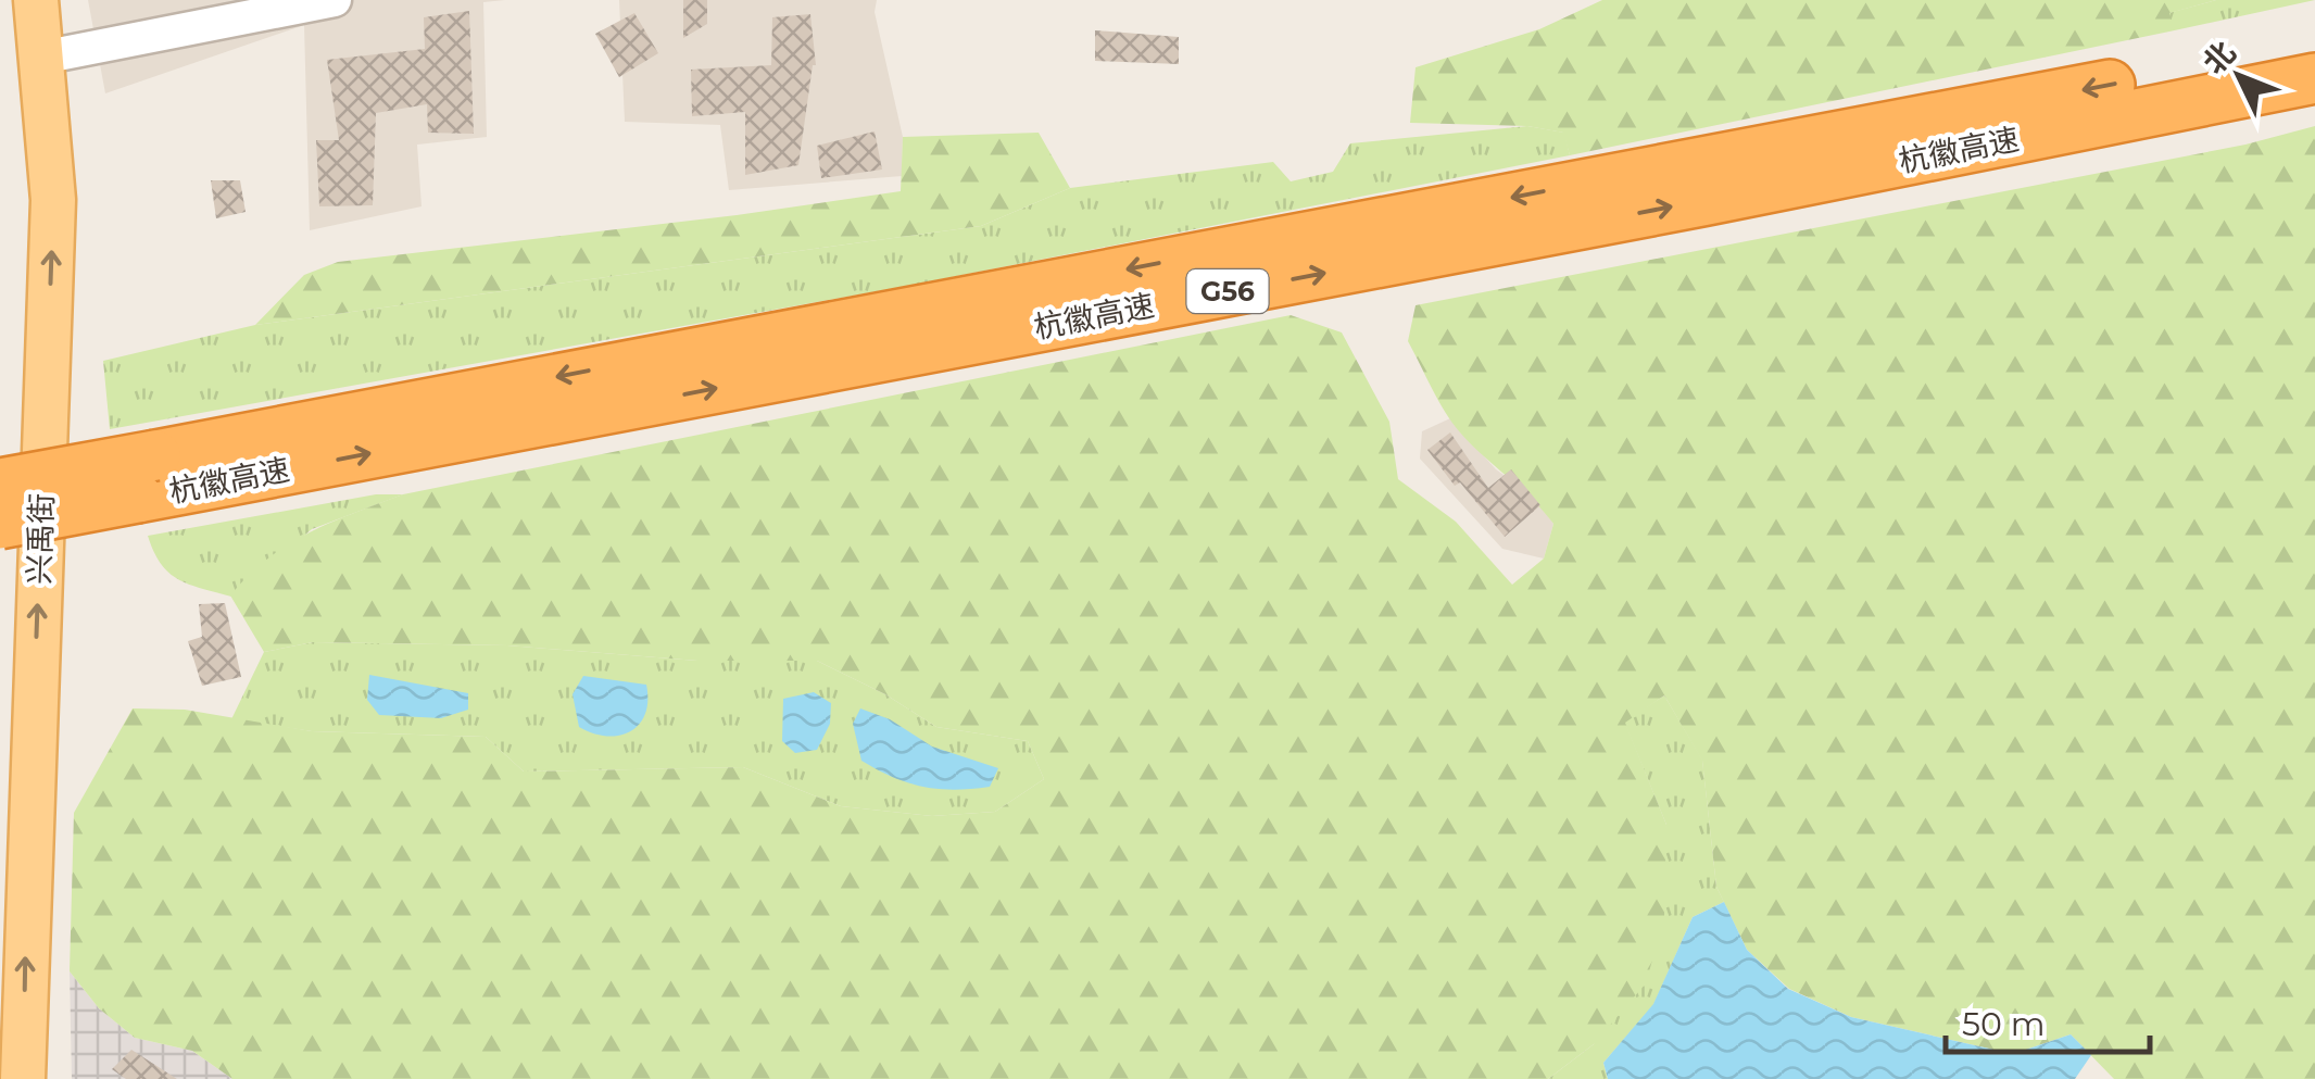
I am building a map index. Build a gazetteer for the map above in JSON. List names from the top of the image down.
{
  "streets": {
    "highway": ["杭徽高速", "G56"],
    "main road": ["兴禹街"]
  },
  "one_way": ["兴禹街"],
  "scale_bar": "50 m",
  "north": "top left"
}
